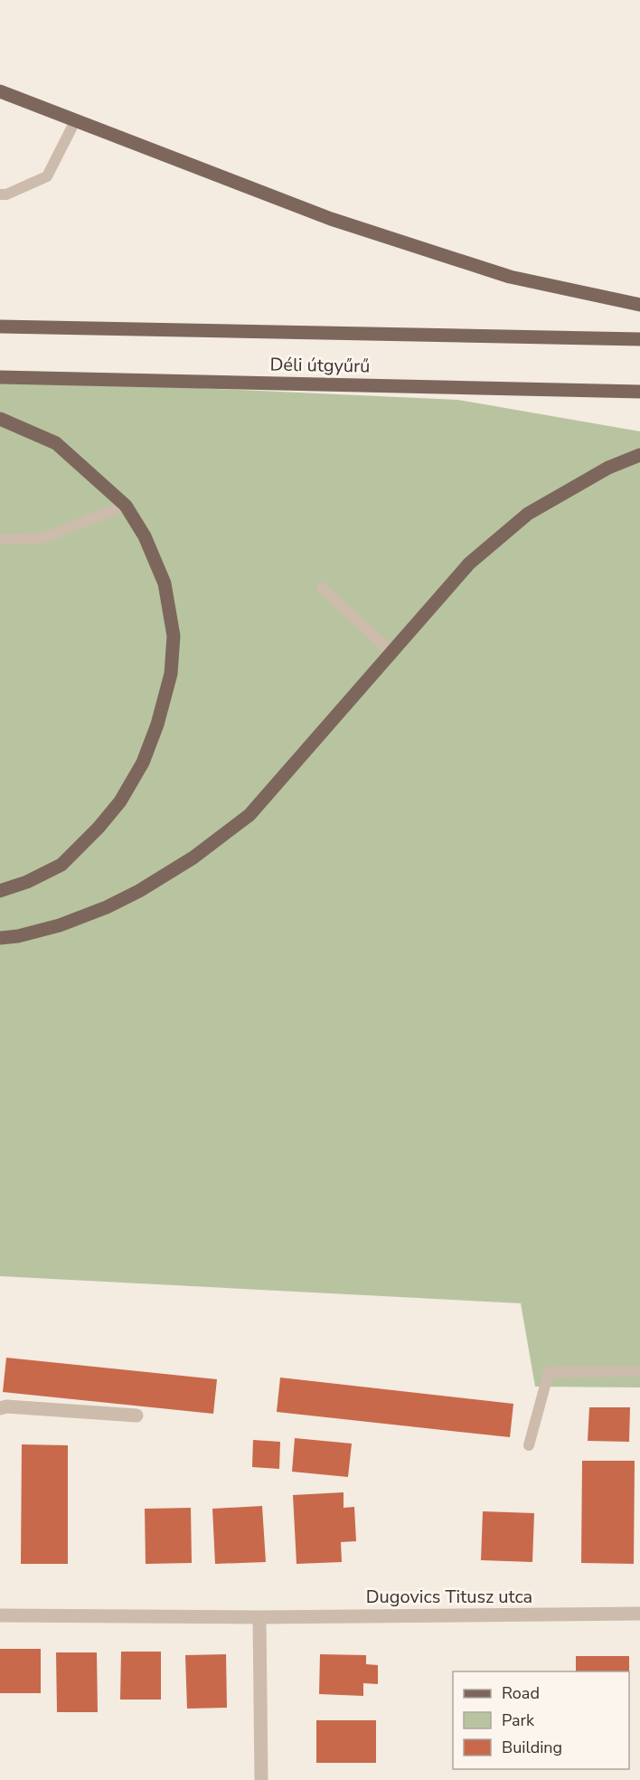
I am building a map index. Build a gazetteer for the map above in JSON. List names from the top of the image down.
{
  "streets": {
    "main road": ["Déli útgyűrű"],
    "street": ["Dugovics Titusz utca"]
  },
  "legend": ["Road", "Park", "Building"]
}
